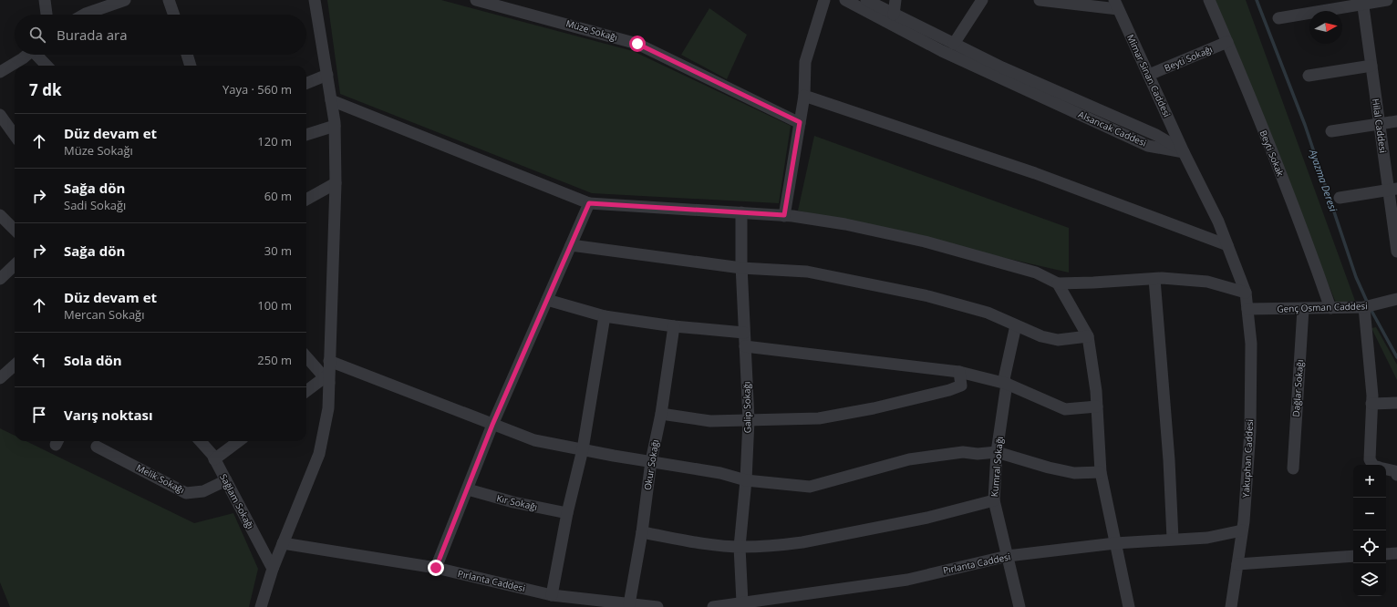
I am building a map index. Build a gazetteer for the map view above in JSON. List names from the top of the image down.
{
  "streets": {
    "street": [
      "Müze Sokağı",
      "Beyti Sokağı",
      "Mimar Sinan Caddesi",
      "Hilal Caddesi",
      "Alsancak Caddesi",
      "Beyti Sokak",
      "Genç Osman Caddesi",
      "Dağlar Sokağı",
      "Galip Sokağı",
      "Yakuphan Caddesi",
      "Okur Sokağı",
      "Kumral Sokağı",
      "Melik Sokağı",
      "Sağlam Sokağı",
      "Kır Sokağı",
      "Pırlanta Caddesi"
    ]
  },
  "crossings": [
    ["Beyti Sokağı", "Mimar Sinan Caddesi"],
    ["Beyti Sokağı", "Beyti Sokak"],
    ["Mimar Sinan Caddesi", "Alsancak Caddesi"],
    ["Mimar Sinan Caddesi", "Yakuphan Caddesi"],
    ["Beyti Sokak", "Genç Osman Caddesi"],
    ["Genç Osman Caddesi", "Dağlar Sokağı"],
    ["Genç Osman Caddesi", "Yakuphan Caddesi"],
    ["Galip Sokağı", "Pırlanta Caddesi"],
    ["Yakuphan Caddesi", "Pırlanta Caddesi"],
    ["Okur Sokağı", "Pırlanta Caddesi"],
    ["Kumral Sokağı", "Pırlanta Caddesi"],
    ["Melik Sokağı", "Sağlam Sokağı"]
  ],
  "water": ["Ayazma Deresi"],
  "north": "right",
  "page": {
    "search": "Burada ara",
    "heading": ["7 dk", "Yaya · 560 m"],
    "list": [
      ["Düz devam et", "Müze Sokağı", "120 m"],
      ["Sağa dön", "Sadi Sokağı", "60 m"],
      ["Sağa dön", "30 m"],
      ["Düz devam et", "Mercan Sokağı", "100 m"],
      ["Sola dön", "250 m"],
      "Varış noktası"
    ],
    "map_buttons": ["+", "−"]
  }
}
